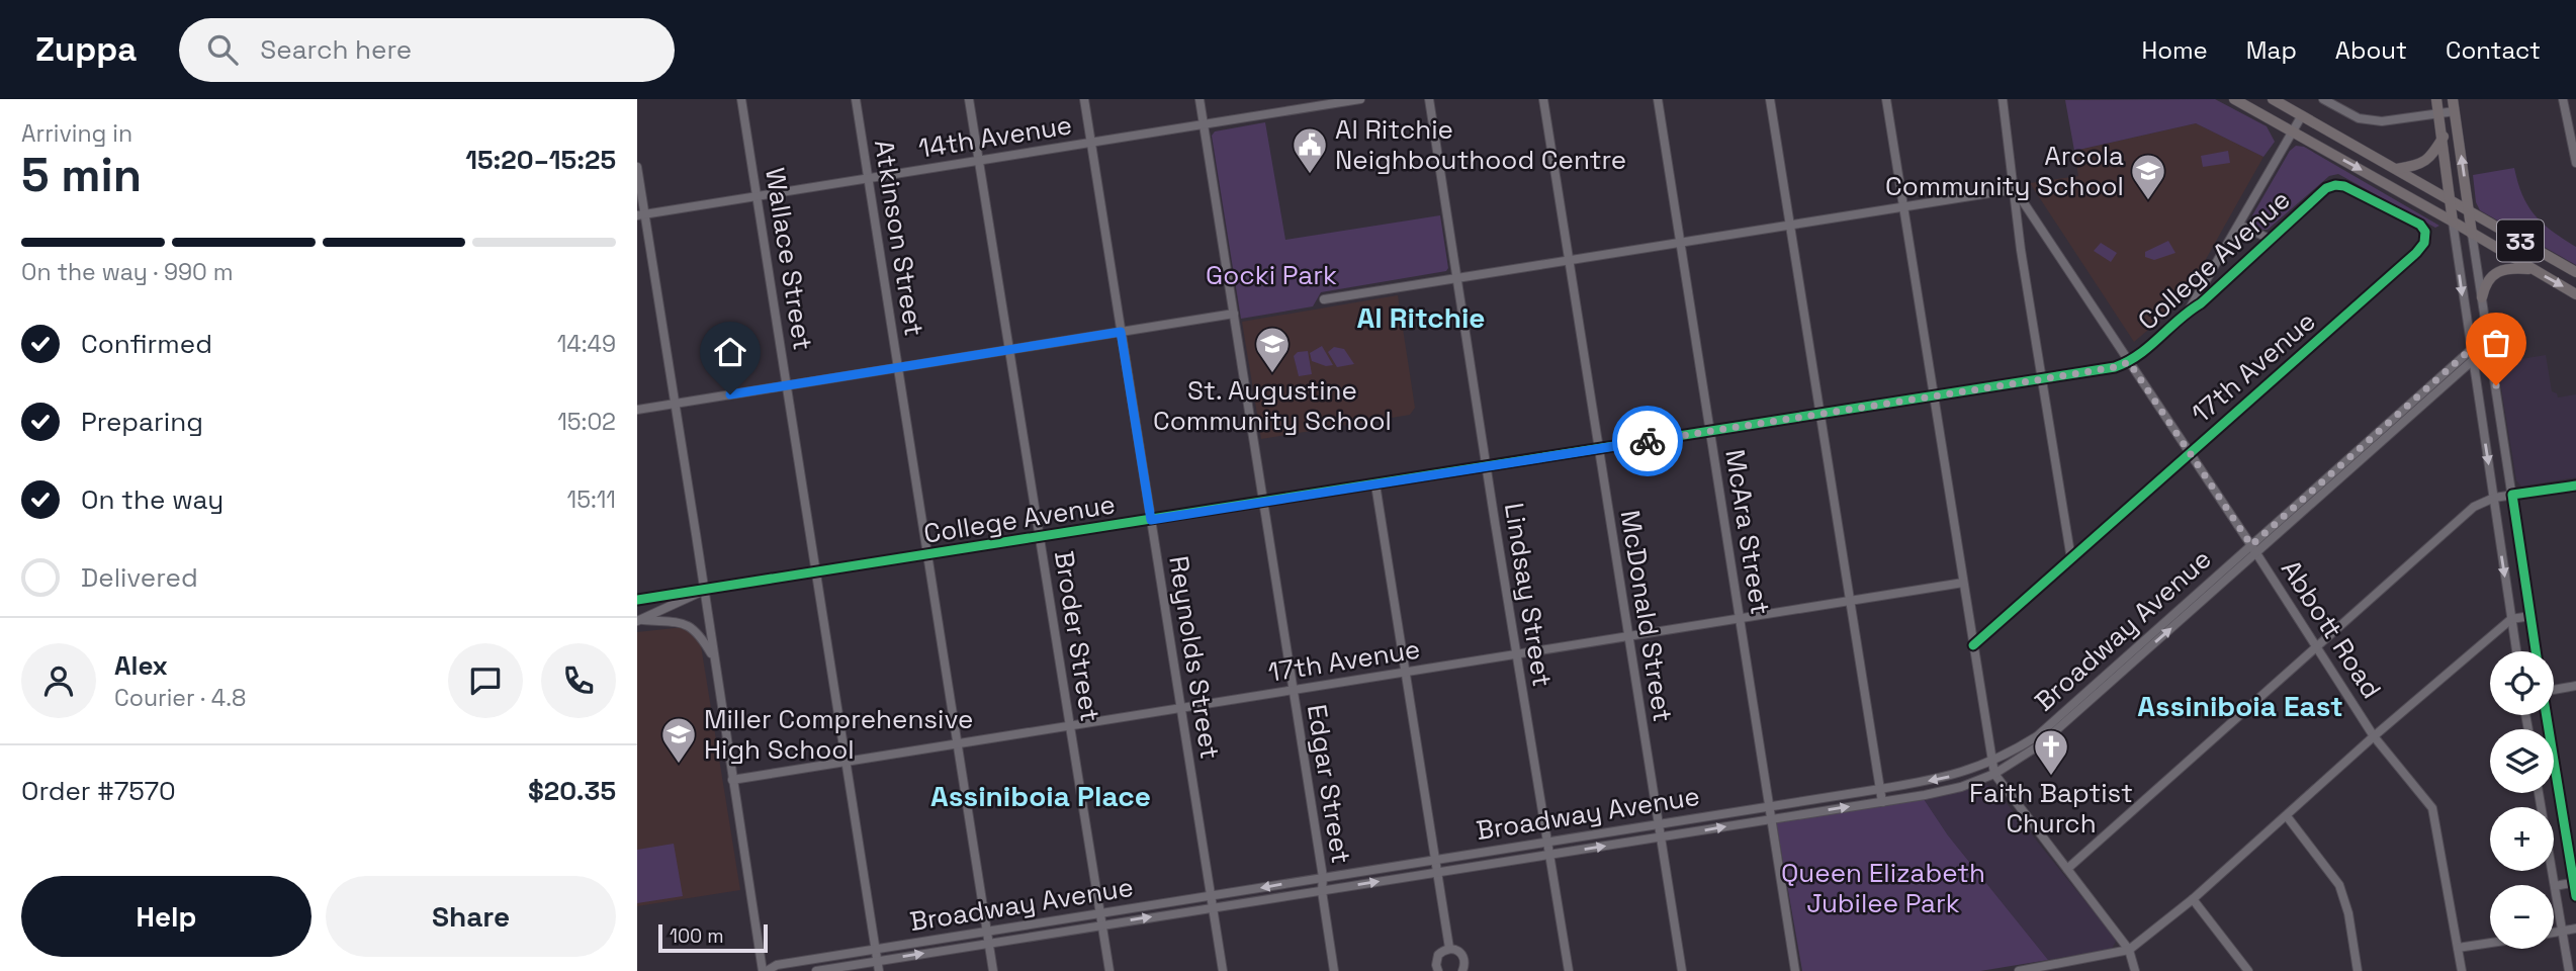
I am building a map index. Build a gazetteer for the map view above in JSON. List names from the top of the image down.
{
  "streets": {
    "main road": ["33"],
    "street": [
      "14th Avenue",
      "Atkinson Street",
      "Wallace Street",
      "College Avenue",
      "17th Avenue",
      "McAra Street",
      "Lindsay Street",
      "McDonald Street",
      "Abbott Road",
      "Broadway Avenue",
      "Broder Street",
      "Reynolds Street",
      "Edgar Street"
    ]
  },
  "crossings": [
    ["14th Avenue", "Atkinson Street"],
    ["14th Avenue", "Wallace Street"],
    ["14th Avenue", "Broder Street"],
    ["14th Avenue", "Reynolds Street"],
    ["14th Avenue", "Edgar Street"],
    ["Atkinson Street", "College Avenue"],
    ["Atkinson Street", "17th Avenue"],
    ["Atkinson Street", "Broadway Avenue"],
    ["33", "College Avenue"],
    ["Wallace Street", "College Avenue"],
    ["Wallace Street", "17th Avenue"],
    ["Wallace Street", "Broadway Avenue"],
    ["College Avenue", "17th Avenue"],
    ["College Avenue", "McAra Street"],
    ["College Avenue", "Lindsay Street"],
    ["College Avenue", "McDonald Street"],
    ["College Avenue", "Abbott Road"],
    ["College Avenue", "Broder Street"],
    ["College Avenue", "Reynolds Street"],
    ["College Avenue", "Edgar Street"],
    ["17th Avenue", "McAra Street"],
    ["17th Avenue", "Lindsay Street"],
    ["17th Avenue", "McDonald Street"],
    ["17th Avenue", "Abbott Road"],
    ["17th Avenue", "Broder Street"],
    ["17th Avenue", "Reynolds Street"],
    ["17th Avenue", "Edgar Street"],
    ["McAra Street", "Broadway Avenue"],
    ["Lindsay Street", "Broadway Avenue"],
    ["McDonald Street", "Broadway Avenue"],
    ["Abbott Road", "Broadway Avenue"],
    ["Broadway Avenue", "Broder Street"],
    ["Broadway Avenue", "Reynolds Street"],
    ["Broadway Avenue", "Edgar Street"]
  ],
  "districts": ["Al Ritchie", "Assiniboia East", "Assiniboia Place"],
  "parks": ["Gocki Park", "Queen Elizabeth Jubilee Park"],
  "places": {
    "public building": ["Al Ritchie Neighbouthood Centre"],
    "school or university": ["Arcola Community School", "St. Augustine Community School", "Miller Comprehensive High School"],
    "church": ["Faith Baptist Church"]
  },
  "scale_bar": "100 m",
  "page": {
    "header": "Zuppa",
    "search": "Search here",
    "nav": [
      "Home",
      "Map",
      "About",
      "Contact"
    ],
    "heading": ["5 min", "Arriving in", "15:20–15:25"],
    "panel": [
      "Alex",
      "Courier · 4.8",
      "Order #7570",
      "$20.35"
    ],
    "bar": "On the way · 990 m",
    "list": [
      ["Confirmed", "14:49"],
      ["Preparing", "15:02"],
      ["On the way", "15:11"],
      "Delivered"
    ],
    "map_buttons": ["+", "−"],
    "buttons": ["Help", "Share"],
    "scale": "100 m"
  }
}
